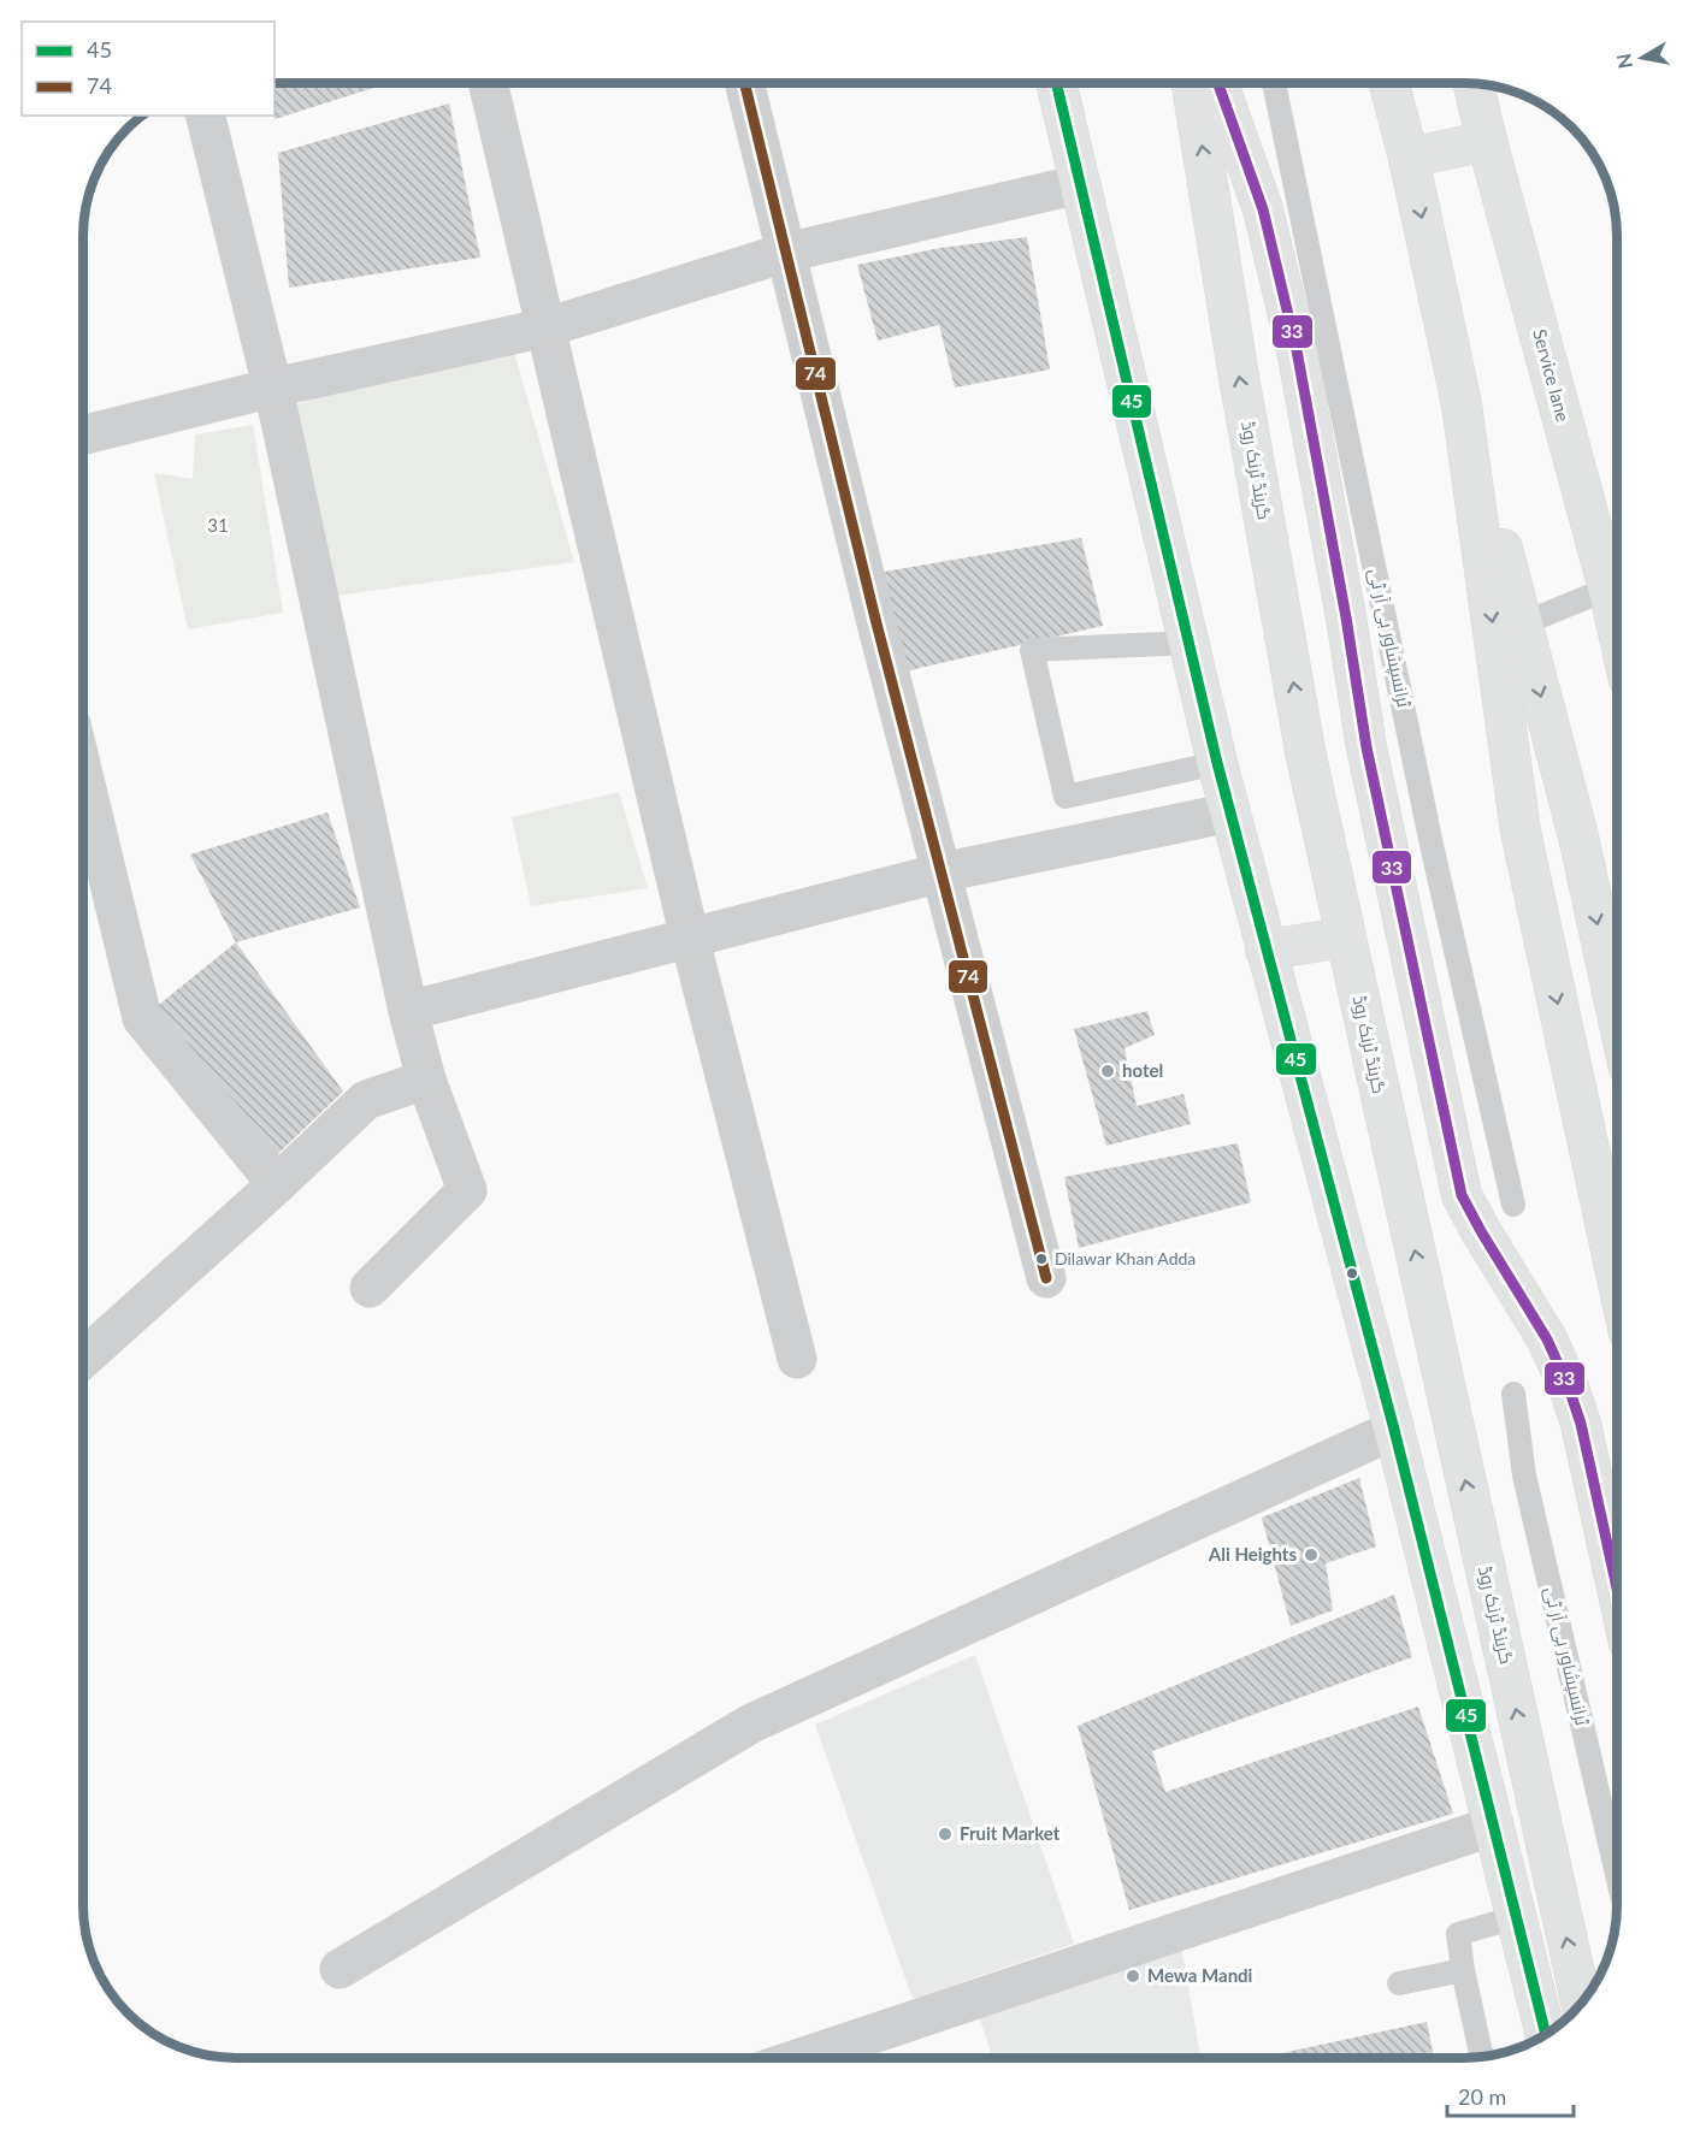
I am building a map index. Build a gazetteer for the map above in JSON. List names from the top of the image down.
{
  "streets": {
    "main road": ["Service lane", "گرینڈ ٹرنک روڈ"],
    "lane": ["ٹرانسپشاور بی آر ٹی"]
  },
  "parks": ["31"],
  "places": [
    "hotel",
    "Dilawar Khan Adda",
    "Ali Heights",
    "Fruit Market",
    "Mewa Mandi"
  ],
  "lines": ["transit line 45", "transit line 74", "transit line 33"],
  "legend": ["45", "74"],
  "scale_bar": "20 m",
  "north": "left"
}
